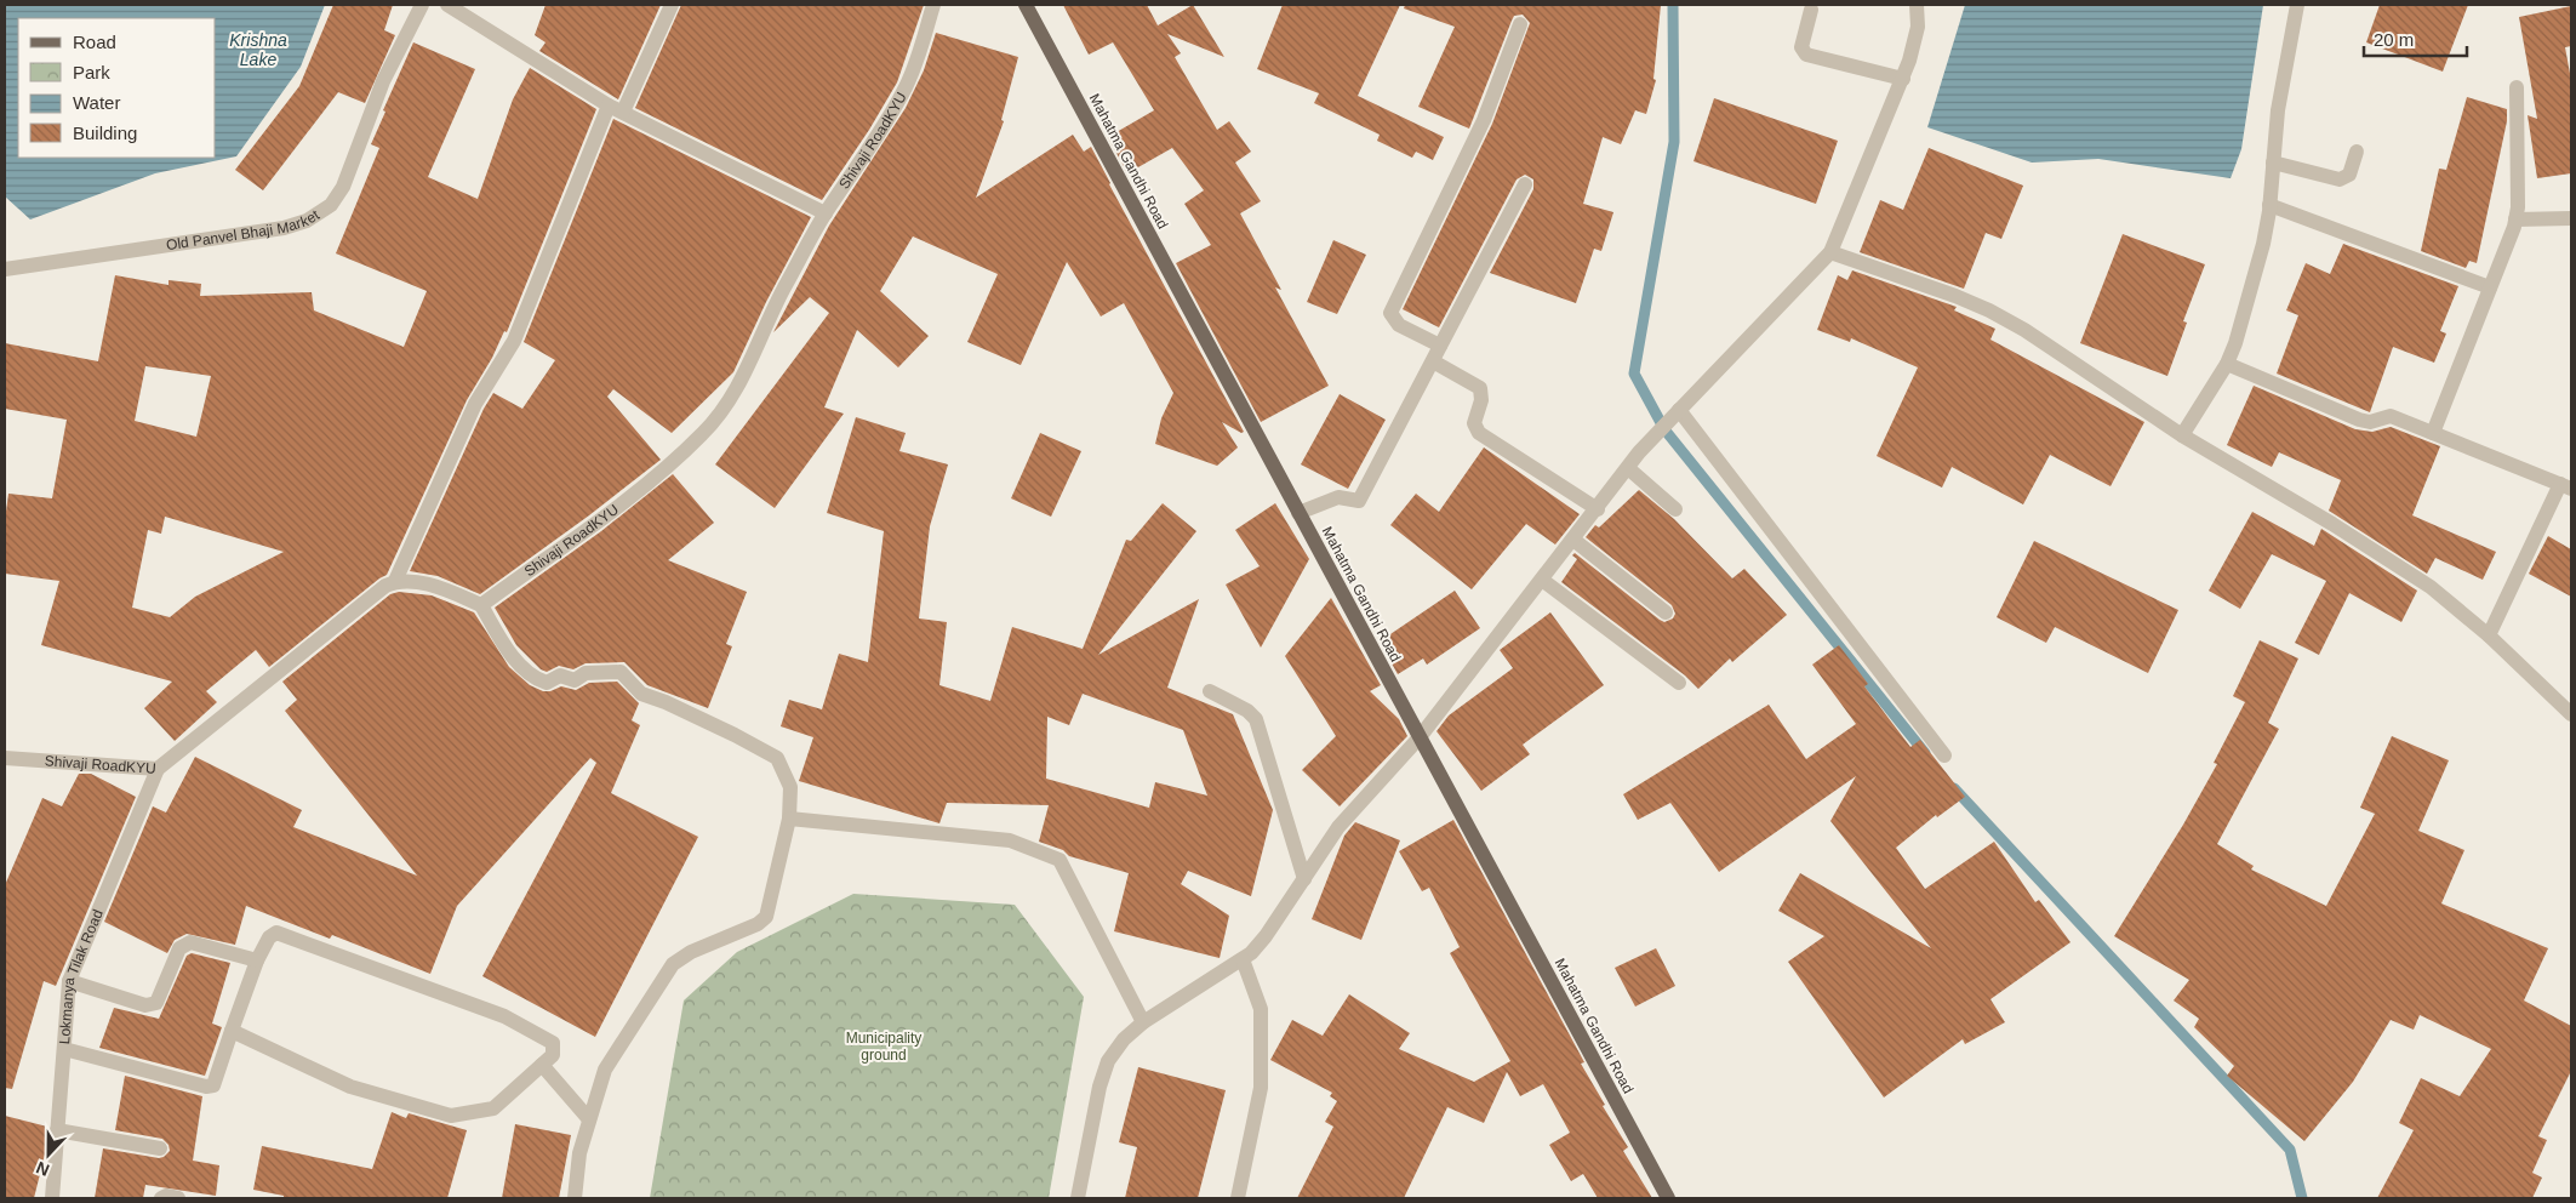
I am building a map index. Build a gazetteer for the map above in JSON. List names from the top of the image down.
{
  "streets": {
    "main road": ["Mahatma Gandhi Road"],
    "street": ["Shivaji RoadKYU", "Old Panvel Bhaji Market", "Lokmanya Tilak Road"]
  },
  "crossings": [
    ["Shivaji RoadKYU", "Lokmanya Tilak Road"]
  ],
  "water": ["Krishna Lake"],
  "parks": ["Municipality ground"],
  "legend": [
    "Road",
    "Park",
    "Water",
    "Building"
  ],
  "scale_bar": "20 m",
  "north": "bottom"
}
